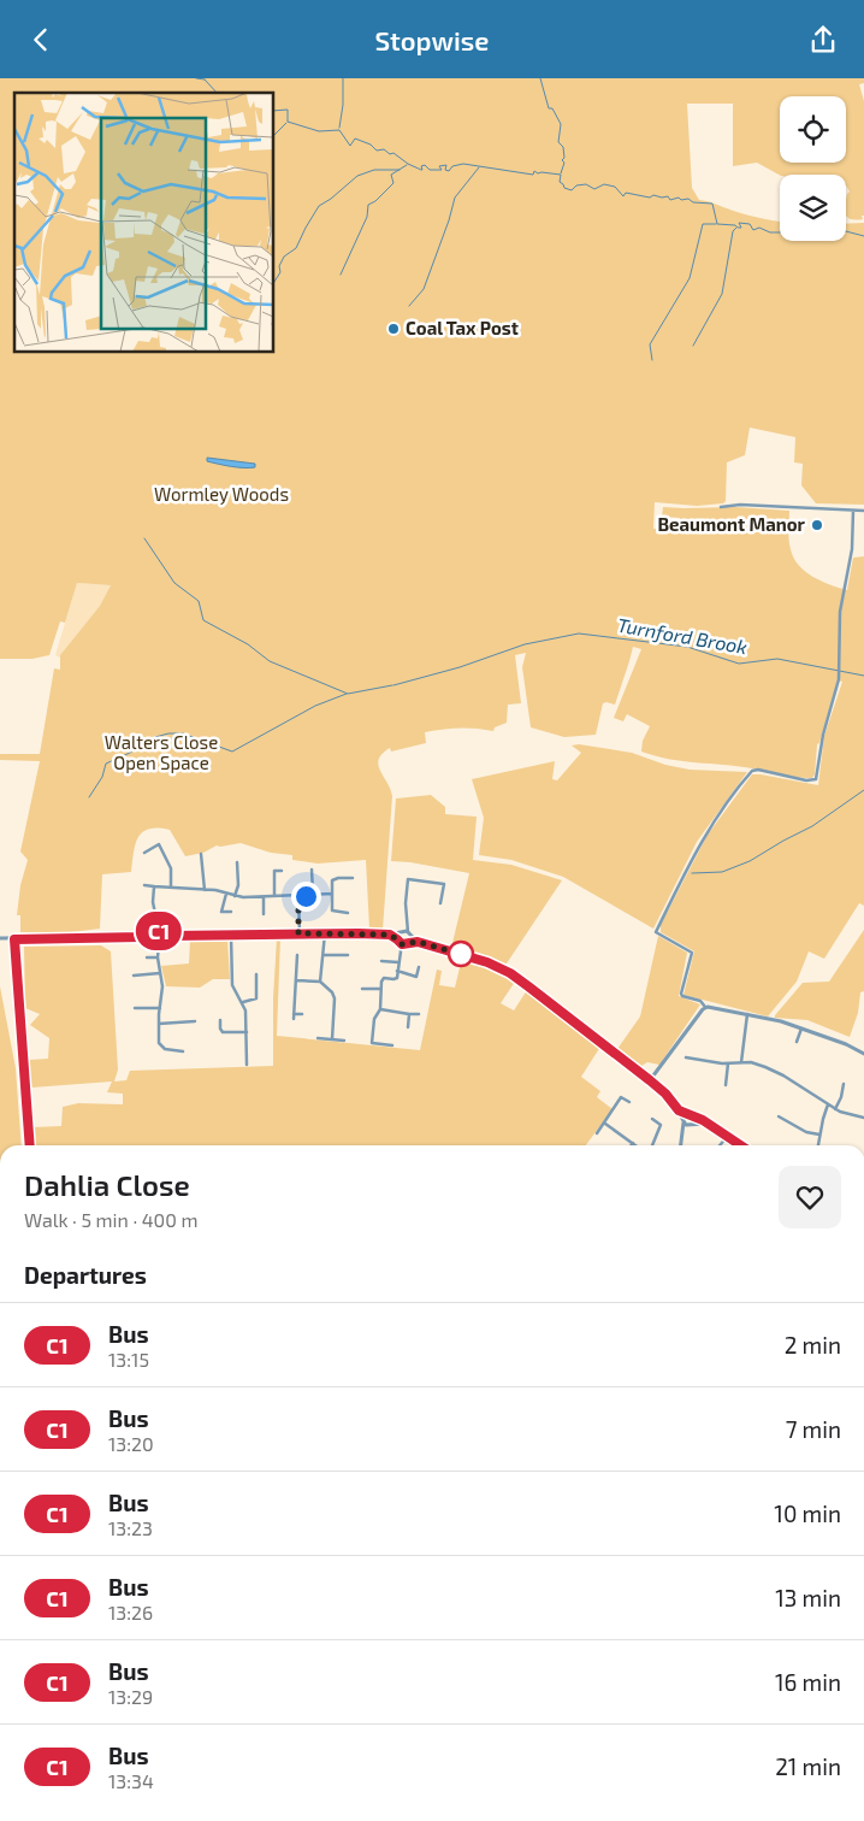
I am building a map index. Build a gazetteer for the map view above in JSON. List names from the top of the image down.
{
  "water": ["Turnford Brook"],
  "parks": ["Wormley Woods", "Walters Close Open Space"],
  "places": ["Coal Tax Post", "Beaumont Manor"],
  "lines": ["bus line C1"],
  "page": {
    "header": "Stopwise",
    "on_map": "C1",
    "heading": [
      ["Dahlia Close", "Walk · 5 min · 400 m"],
      "Departures"
    ],
    "list": [
      {
        "mark": "C1",
        "name": "Bus",
        "note": "13:15",
        "value": "2 min"
      },
      {
        "mark": "C1",
        "name": "Bus",
        "note": "13:20",
        "value": "7 min"
      },
      {
        "mark": "C1",
        "name": "Bus",
        "note": "13:23",
        "value": "10 min"
      },
      {
        "mark": "C1",
        "name": "Bus",
        "note": "13:26",
        "value": "13 min"
      },
      {
        "mark": "C1",
        "name": "Bus",
        "note": "13:29",
        "value": "16 min"
      },
      {
        "mark": "C1",
        "name": "Bus",
        "note": "13:34",
        "value": "21 min"
      }
    ]
  }
}
